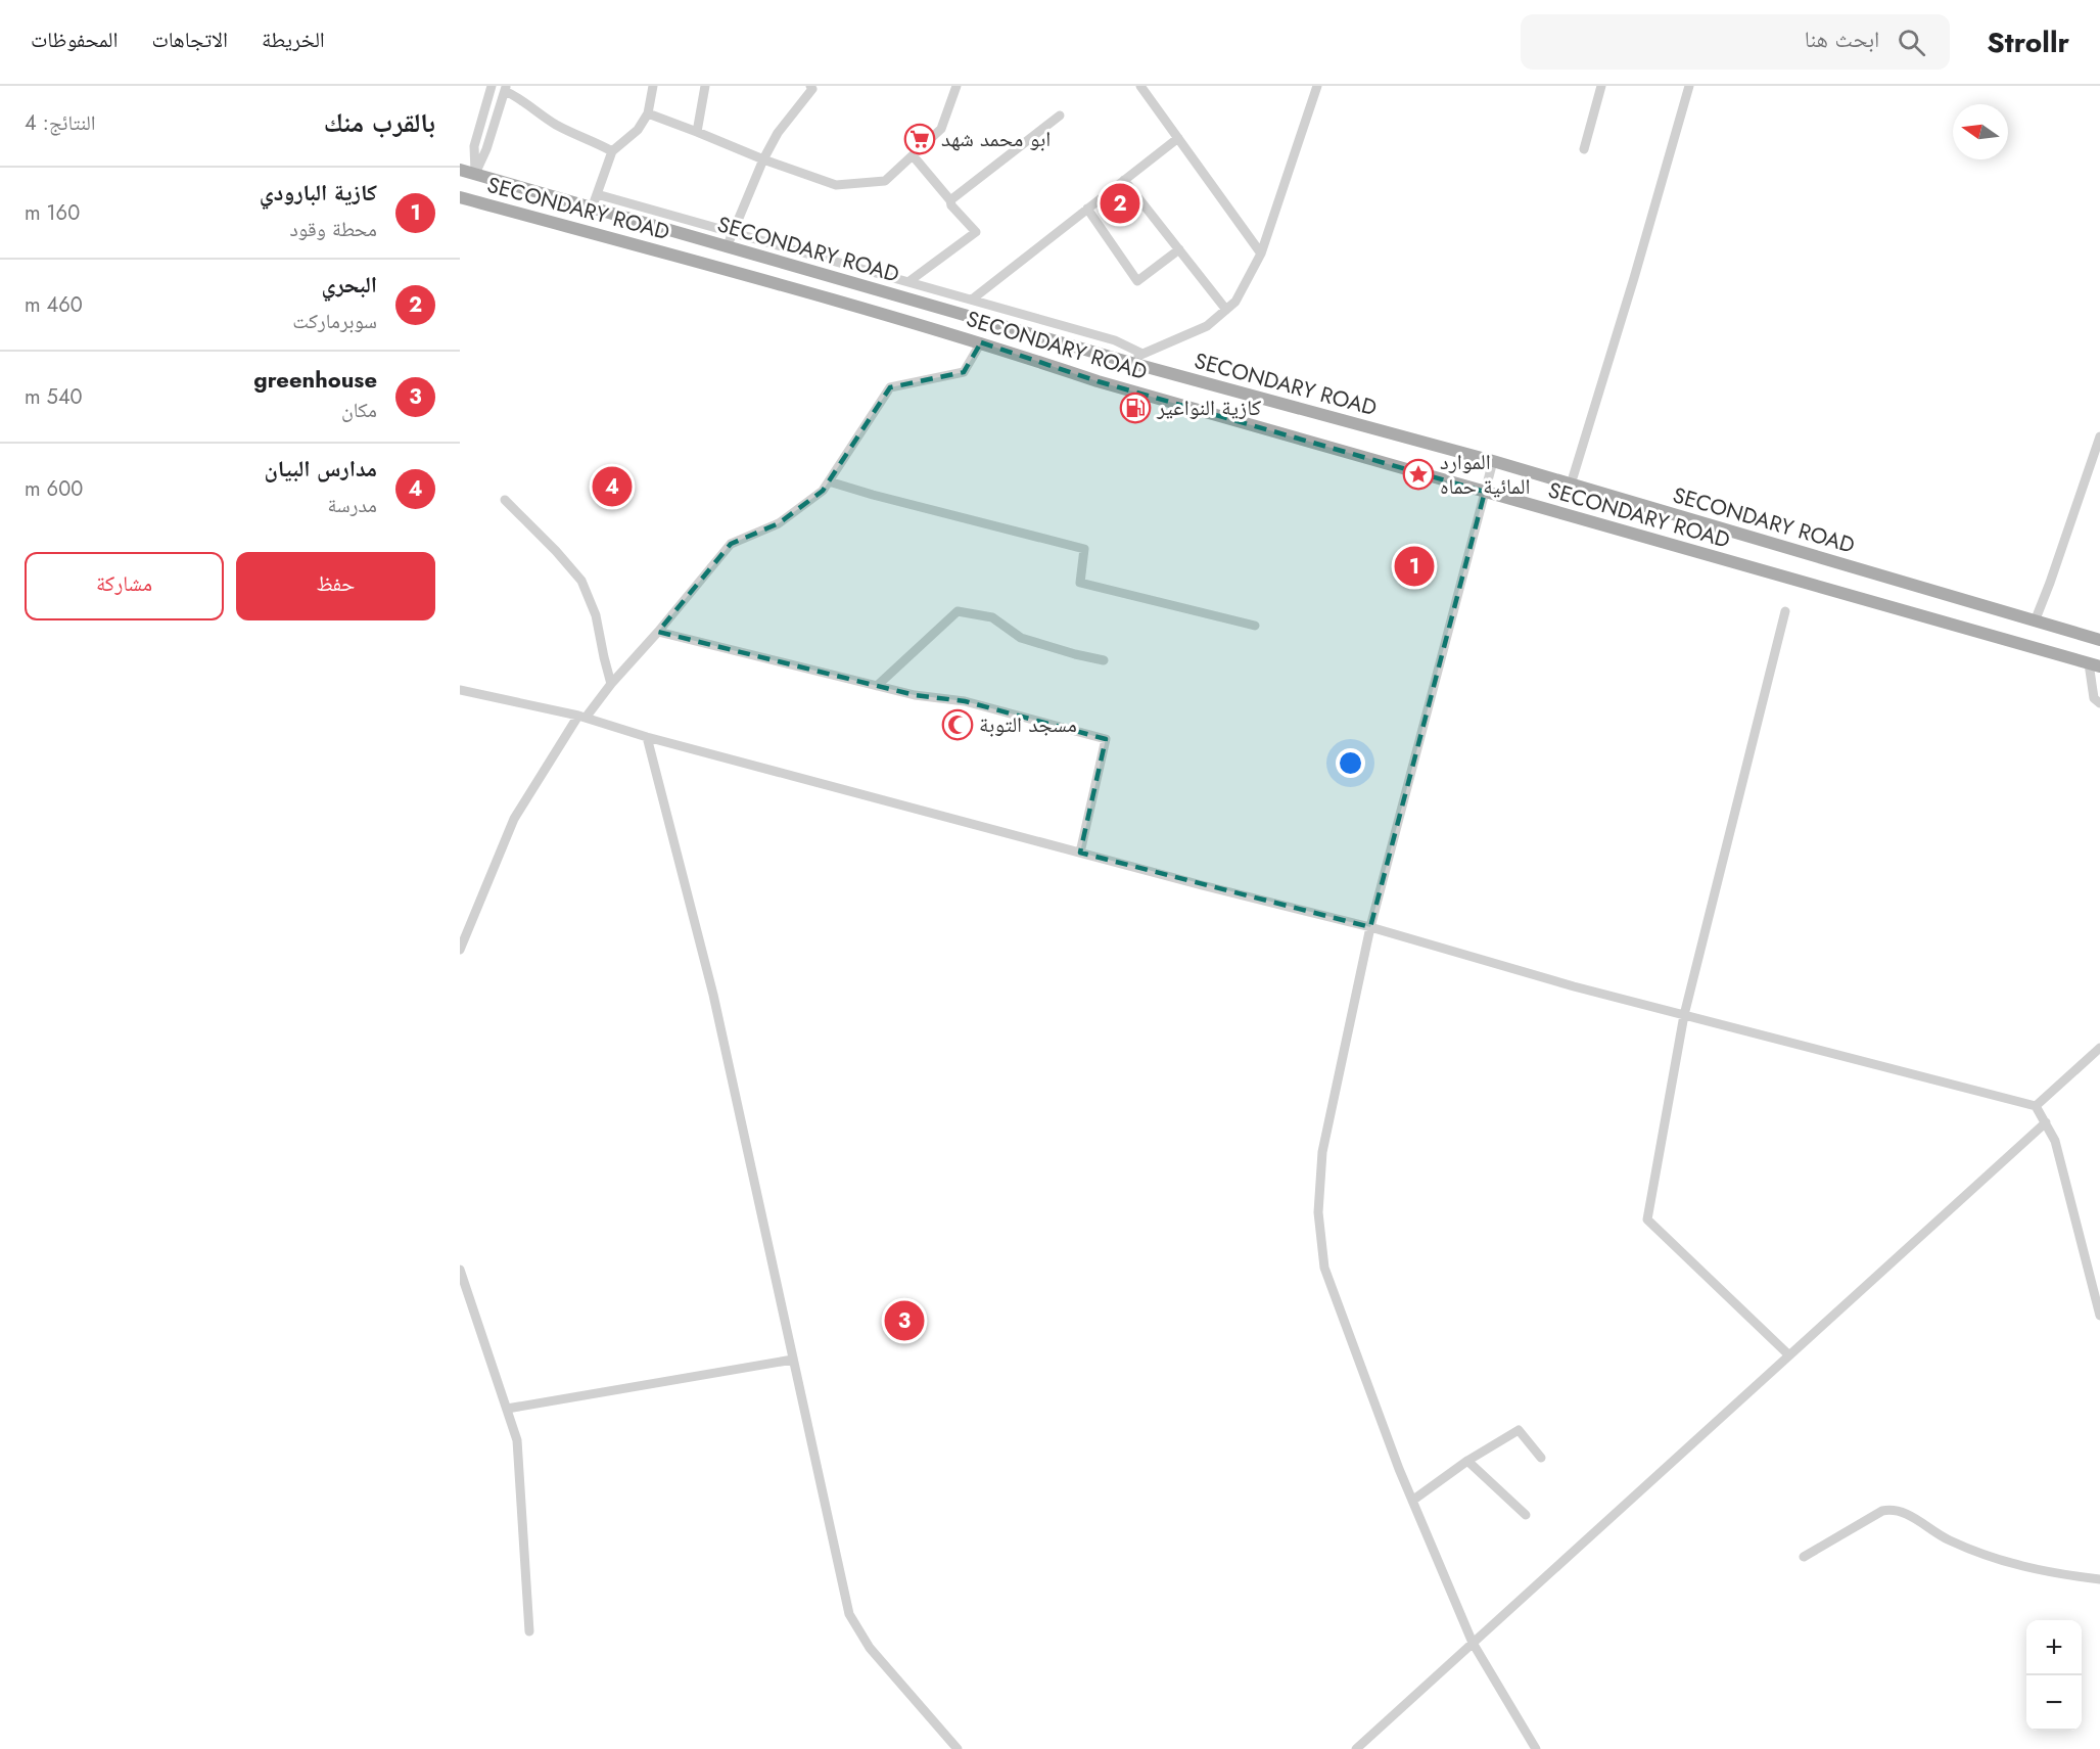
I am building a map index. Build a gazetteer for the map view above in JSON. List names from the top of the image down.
{
  "streets": {
    "main road": ["SECONDARY ROAD"]
  },
  "places": {
    "supermarket": ["ابو محمد شهد"],
    "fuel station": ["كازية النواعير"],
    "place": ["الموارد المائية حماه"],
    "mosque": ["مسجد التوبة"]
  },
  "north": "left",
  "page": {
    "header": "Strollr",
    "search": "ابحث هنا",
    "nav": ["الخريطة", "الاتجاهات", "المحفوظات"],
    "heading": ["بالقرب منك", "النتائج: 4"],
    "list": [
      {
        "mark": "1",
        "name": "كازية البارودي",
        "note": "محطة وقود",
        "value": "160 m"
      },
      {
        "mark": "2",
        "name": "البحري",
        "note": "سوبرماركت",
        "value": "460 m"
      },
      {
        "mark": "3",
        "name": "greenhouse",
        "note": "مكان",
        "value": "540 m"
      },
      {
        "mark": "4",
        "name": "مدارس البيان",
        "note": "مدرسة",
        "value": "600 m"
      }
    ],
    "pins": [
      "2",
      "4",
      "1",
      "3"
    ],
    "buttons": ["حفظ", "مشاركة"],
    "map_buttons": ["+", "−"]
  }
}
